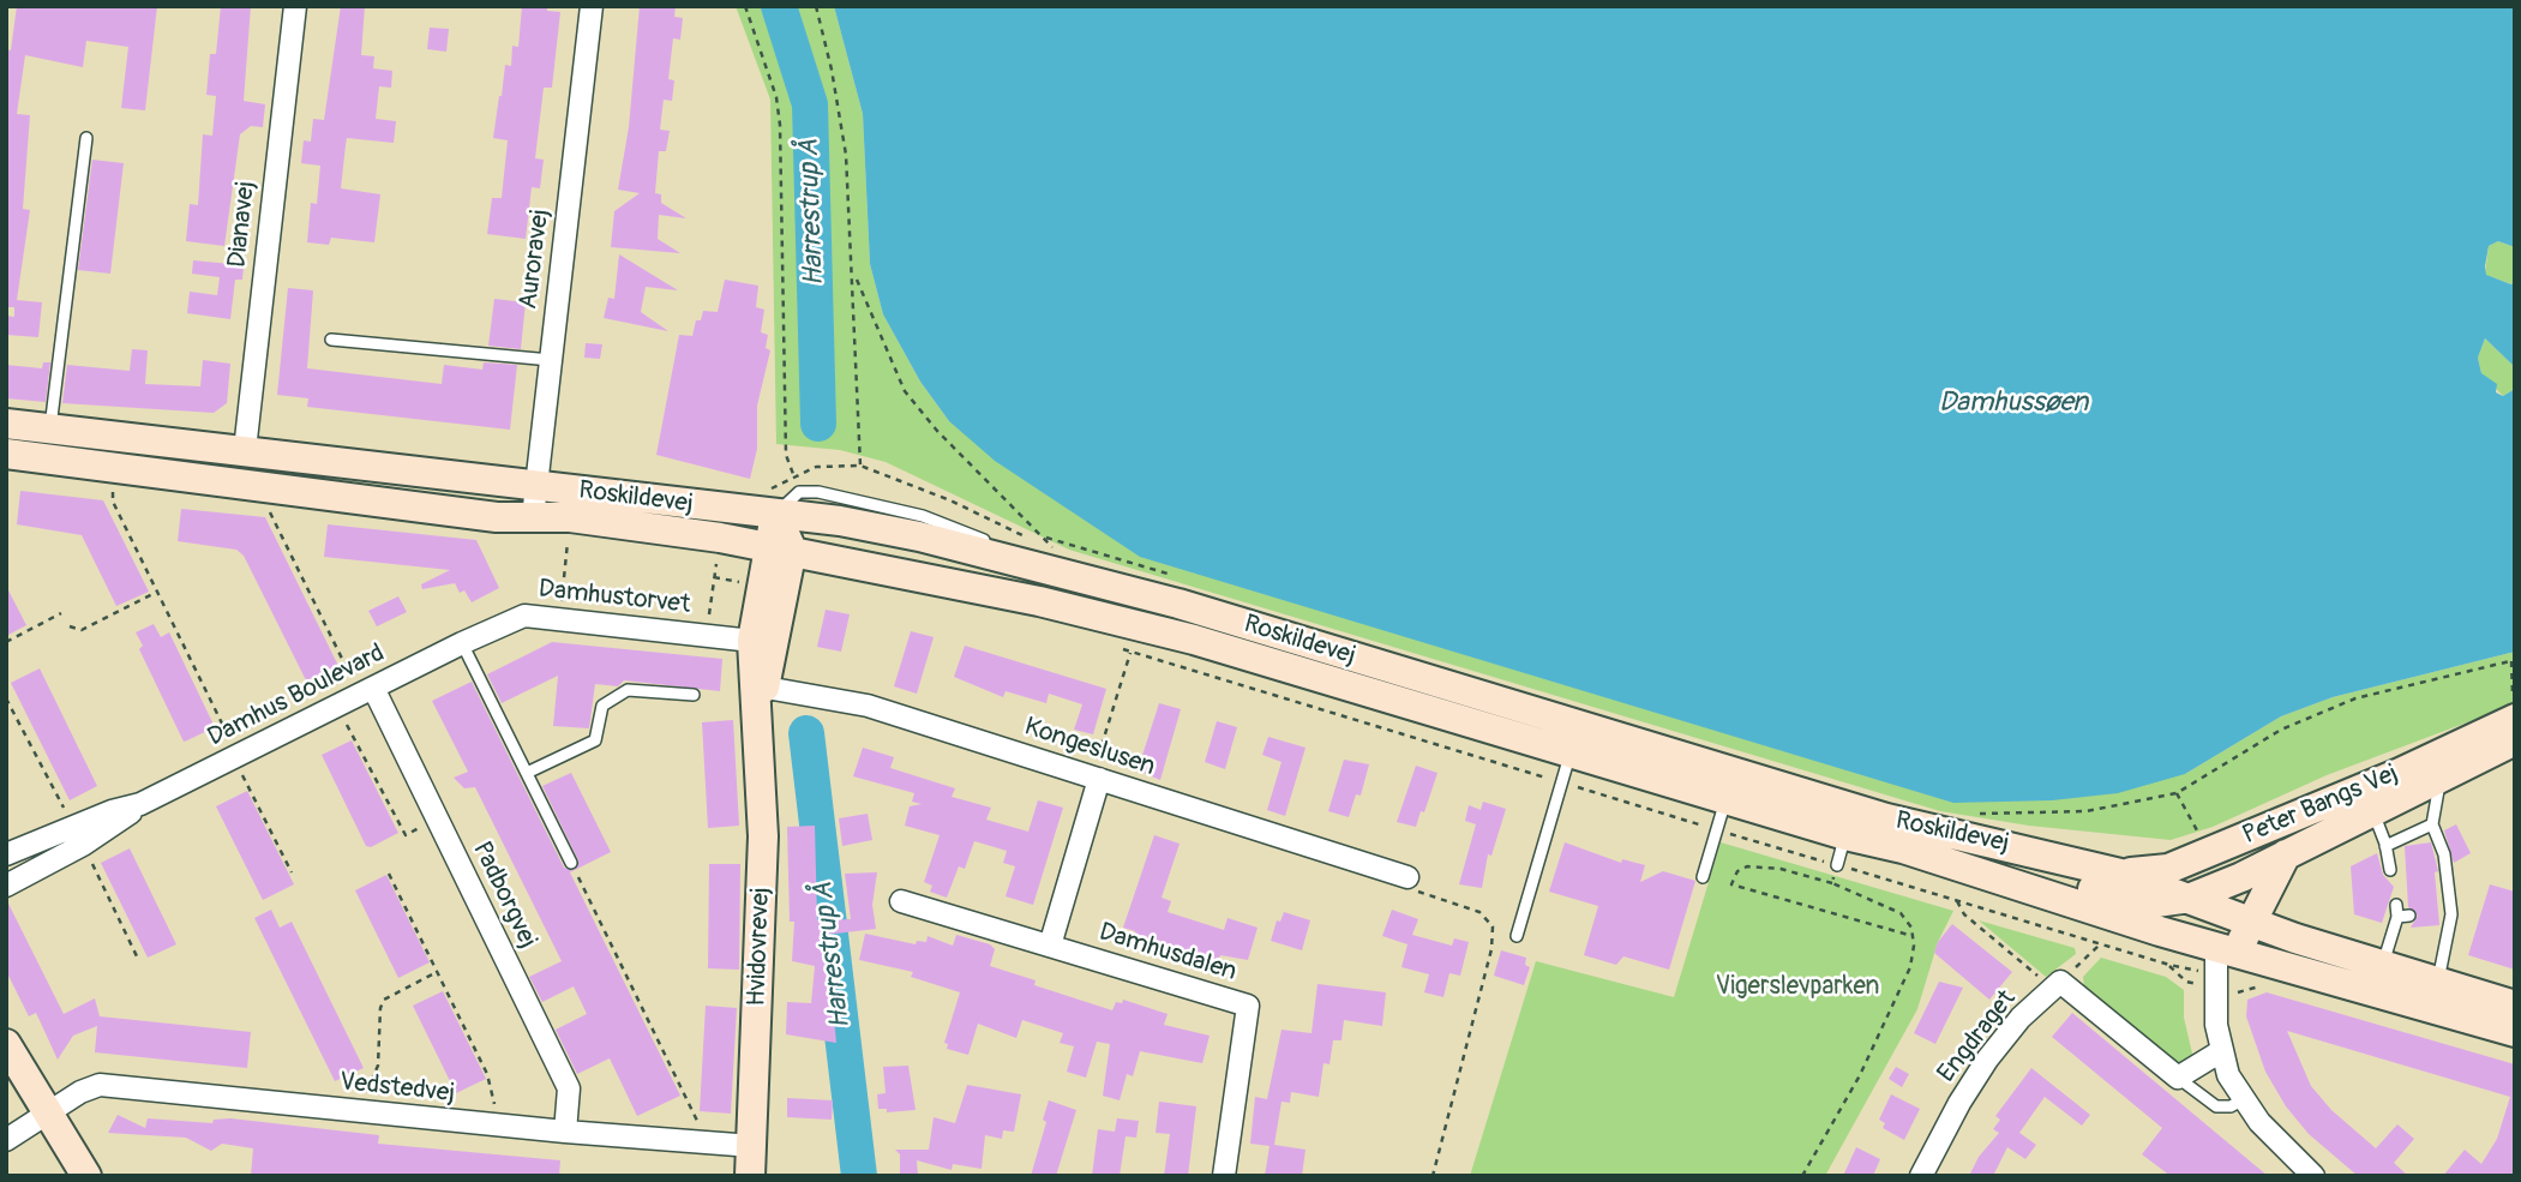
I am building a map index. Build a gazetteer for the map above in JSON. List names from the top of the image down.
{
  "streets": {
    "main road": ["Roskildevej", "Peter Bangs Vej", "Hvidovrevej"],
    "street": [
      "Dianavej",
      "Auroravej",
      "Damhustorvet",
      "Damhus Boulevard",
      "Kongeslusen",
      "Padborgvej",
      "Damhusdalen",
      "Engdraget",
      "Vedstedvej"
    ]
  },
  "crossings": [
    ["Dianavej", "Roskildevej"],
    ["Auroravej", "Roskildevej"],
    ["Roskildevej", "Peter Bangs Vej"],
    ["Roskildevej", "Hvidovrevej"],
    ["Damhustorvet", "Damhus Boulevard"],
    ["Damhustorvet", "Hvidovrevej"],
    ["Damhus Boulevard", "Padborgvej"],
    ["Kongeslusen", "Hvidovrevej"],
    ["Padborgvej", "Vedstedvej"],
    ["Hvidovrevej", "Vedstedvej"]
  ],
  "water": ["Harrestrup Å", "Damhussøen"],
  "parks": ["Vigerslevparken"]
}
